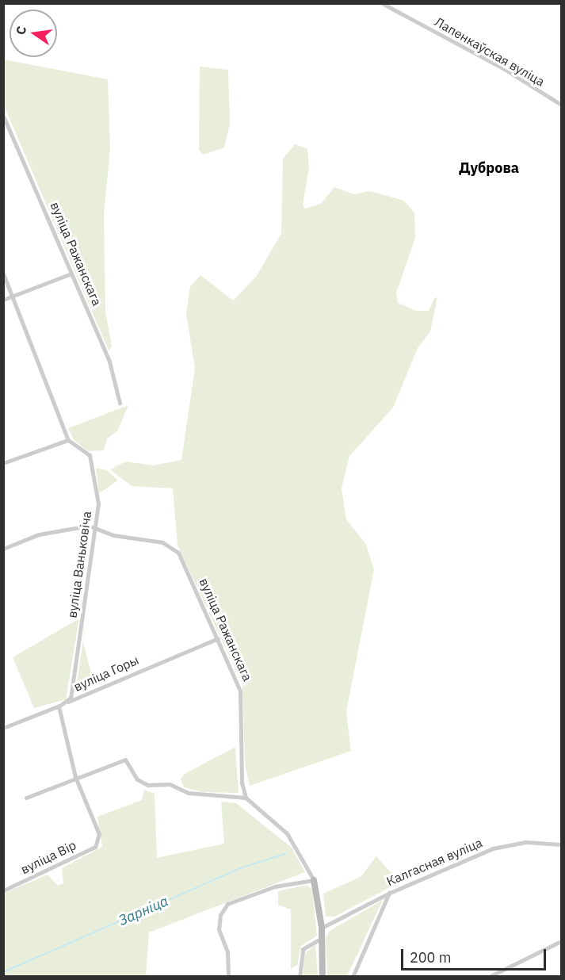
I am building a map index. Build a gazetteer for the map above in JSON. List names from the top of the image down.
{
  "streets": {
    "street": [
      "Лапенкаўская вуліца",
      "вуліца Ражанскага",
      "вуліца Ваньковіча",
      "вуліца Горы",
      "вуліца Вір",
      "Калгасная вуліца"
    ]
  },
  "crossings": [
    ["вуліца Ражанскага", "вуліца Ваньковіча"],
    ["вуліца Ражанскага", "вуліца Горы"],
    ["вуліца Ваньковіча", "вуліца Горы"]
  ],
  "districts": ["Дуброва"],
  "water": ["Зарніца"],
  "scale_bar": "200 m",
  "north": "left"
}
